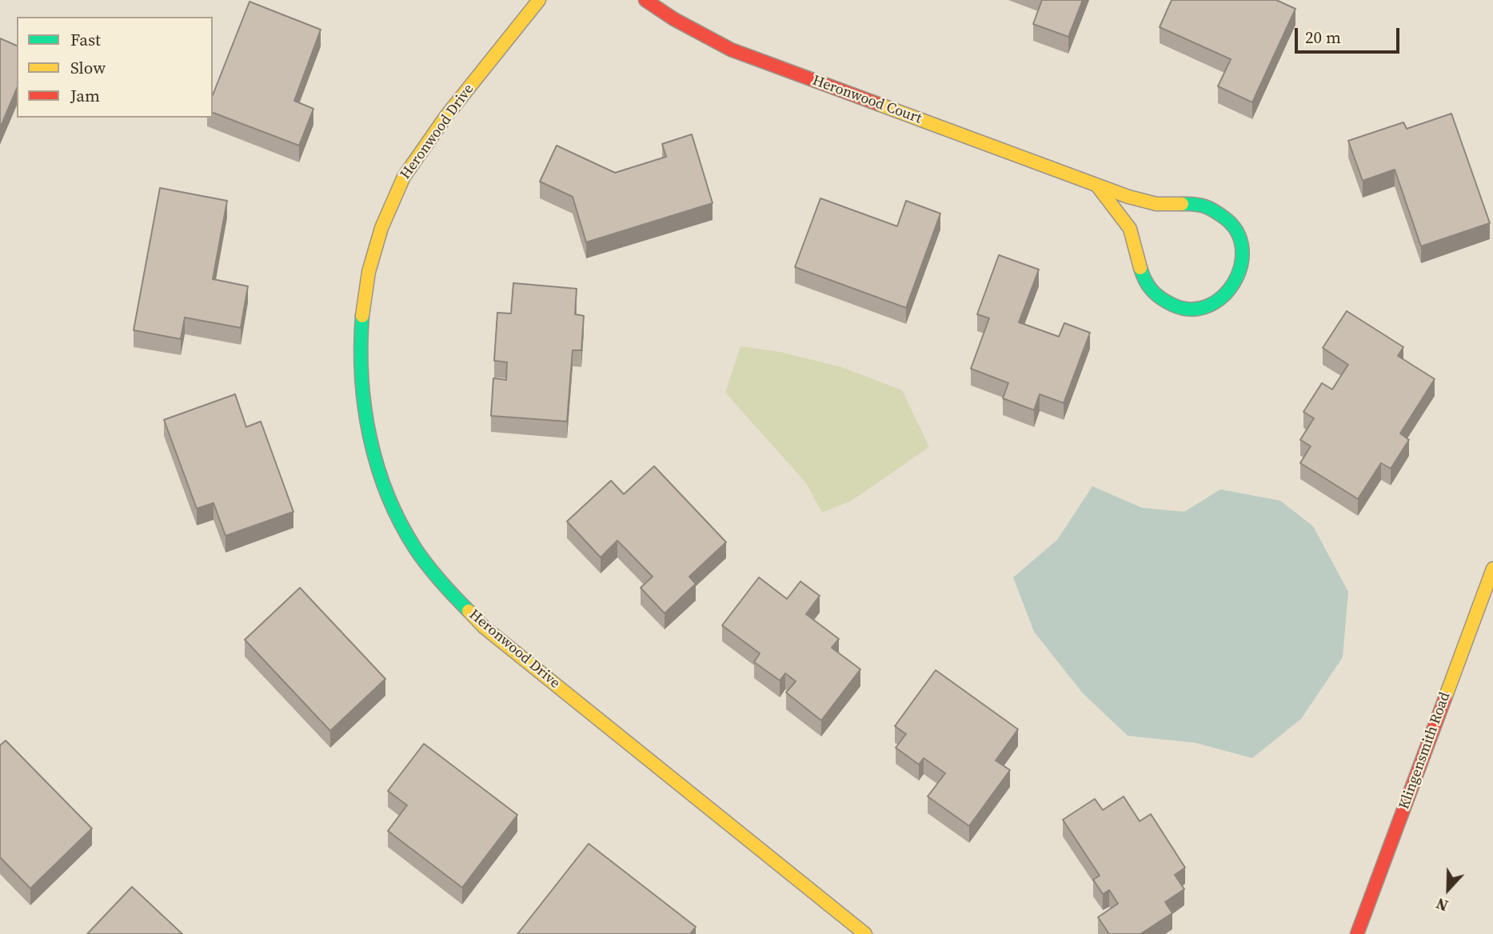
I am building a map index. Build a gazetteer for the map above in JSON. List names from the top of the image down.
{
  "streets": {
    "street": ["Heronwood Court", "Heronwood Drive", "Klingensmith Road"]
  },
  "legend": ["Fast", "Slow", "Jam"],
  "scale_bar": "20 m",
  "north": "bottom"
}
